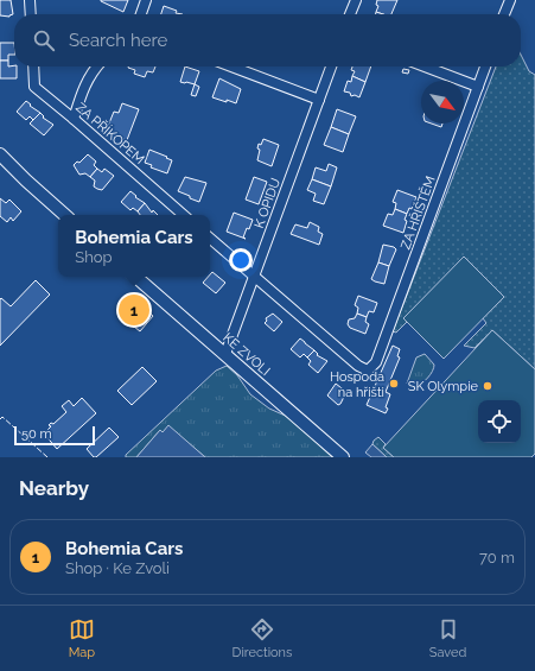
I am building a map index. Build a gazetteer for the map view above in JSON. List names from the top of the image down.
{
  "streets": {
    "street": [
      "ZA PŘÍKOPEM",
      "K OPIDU",
      "ZA HŘIŠTĚM",
      "KE ZVOLI"
    ]
  },
  "crossings": [
    ["K OPIDU", "ZA HŘIŠTĚM"],
    ["K OPIDU", "KE ZVOLI"]
  ],
  "places": ["Hospoda na hřišti", "SK Olympie"],
  "scale_bar": "50 m",
  "north": "bottom right",
  "page": {
    "search": "Search here",
    "popup": ["Bohemia Cars", "Shop"],
    "pins": "1",
    "scale": "50 m",
    "heading": "Nearby",
    "list": [
      {
        "mark": "1",
        "name": "Bohemia Cars",
        "note": "Shop · Ke Zvoli",
        "value": "70 m"
      }
    ],
    "nav": ["Map", "Directions", "Saved"]
  }
}
